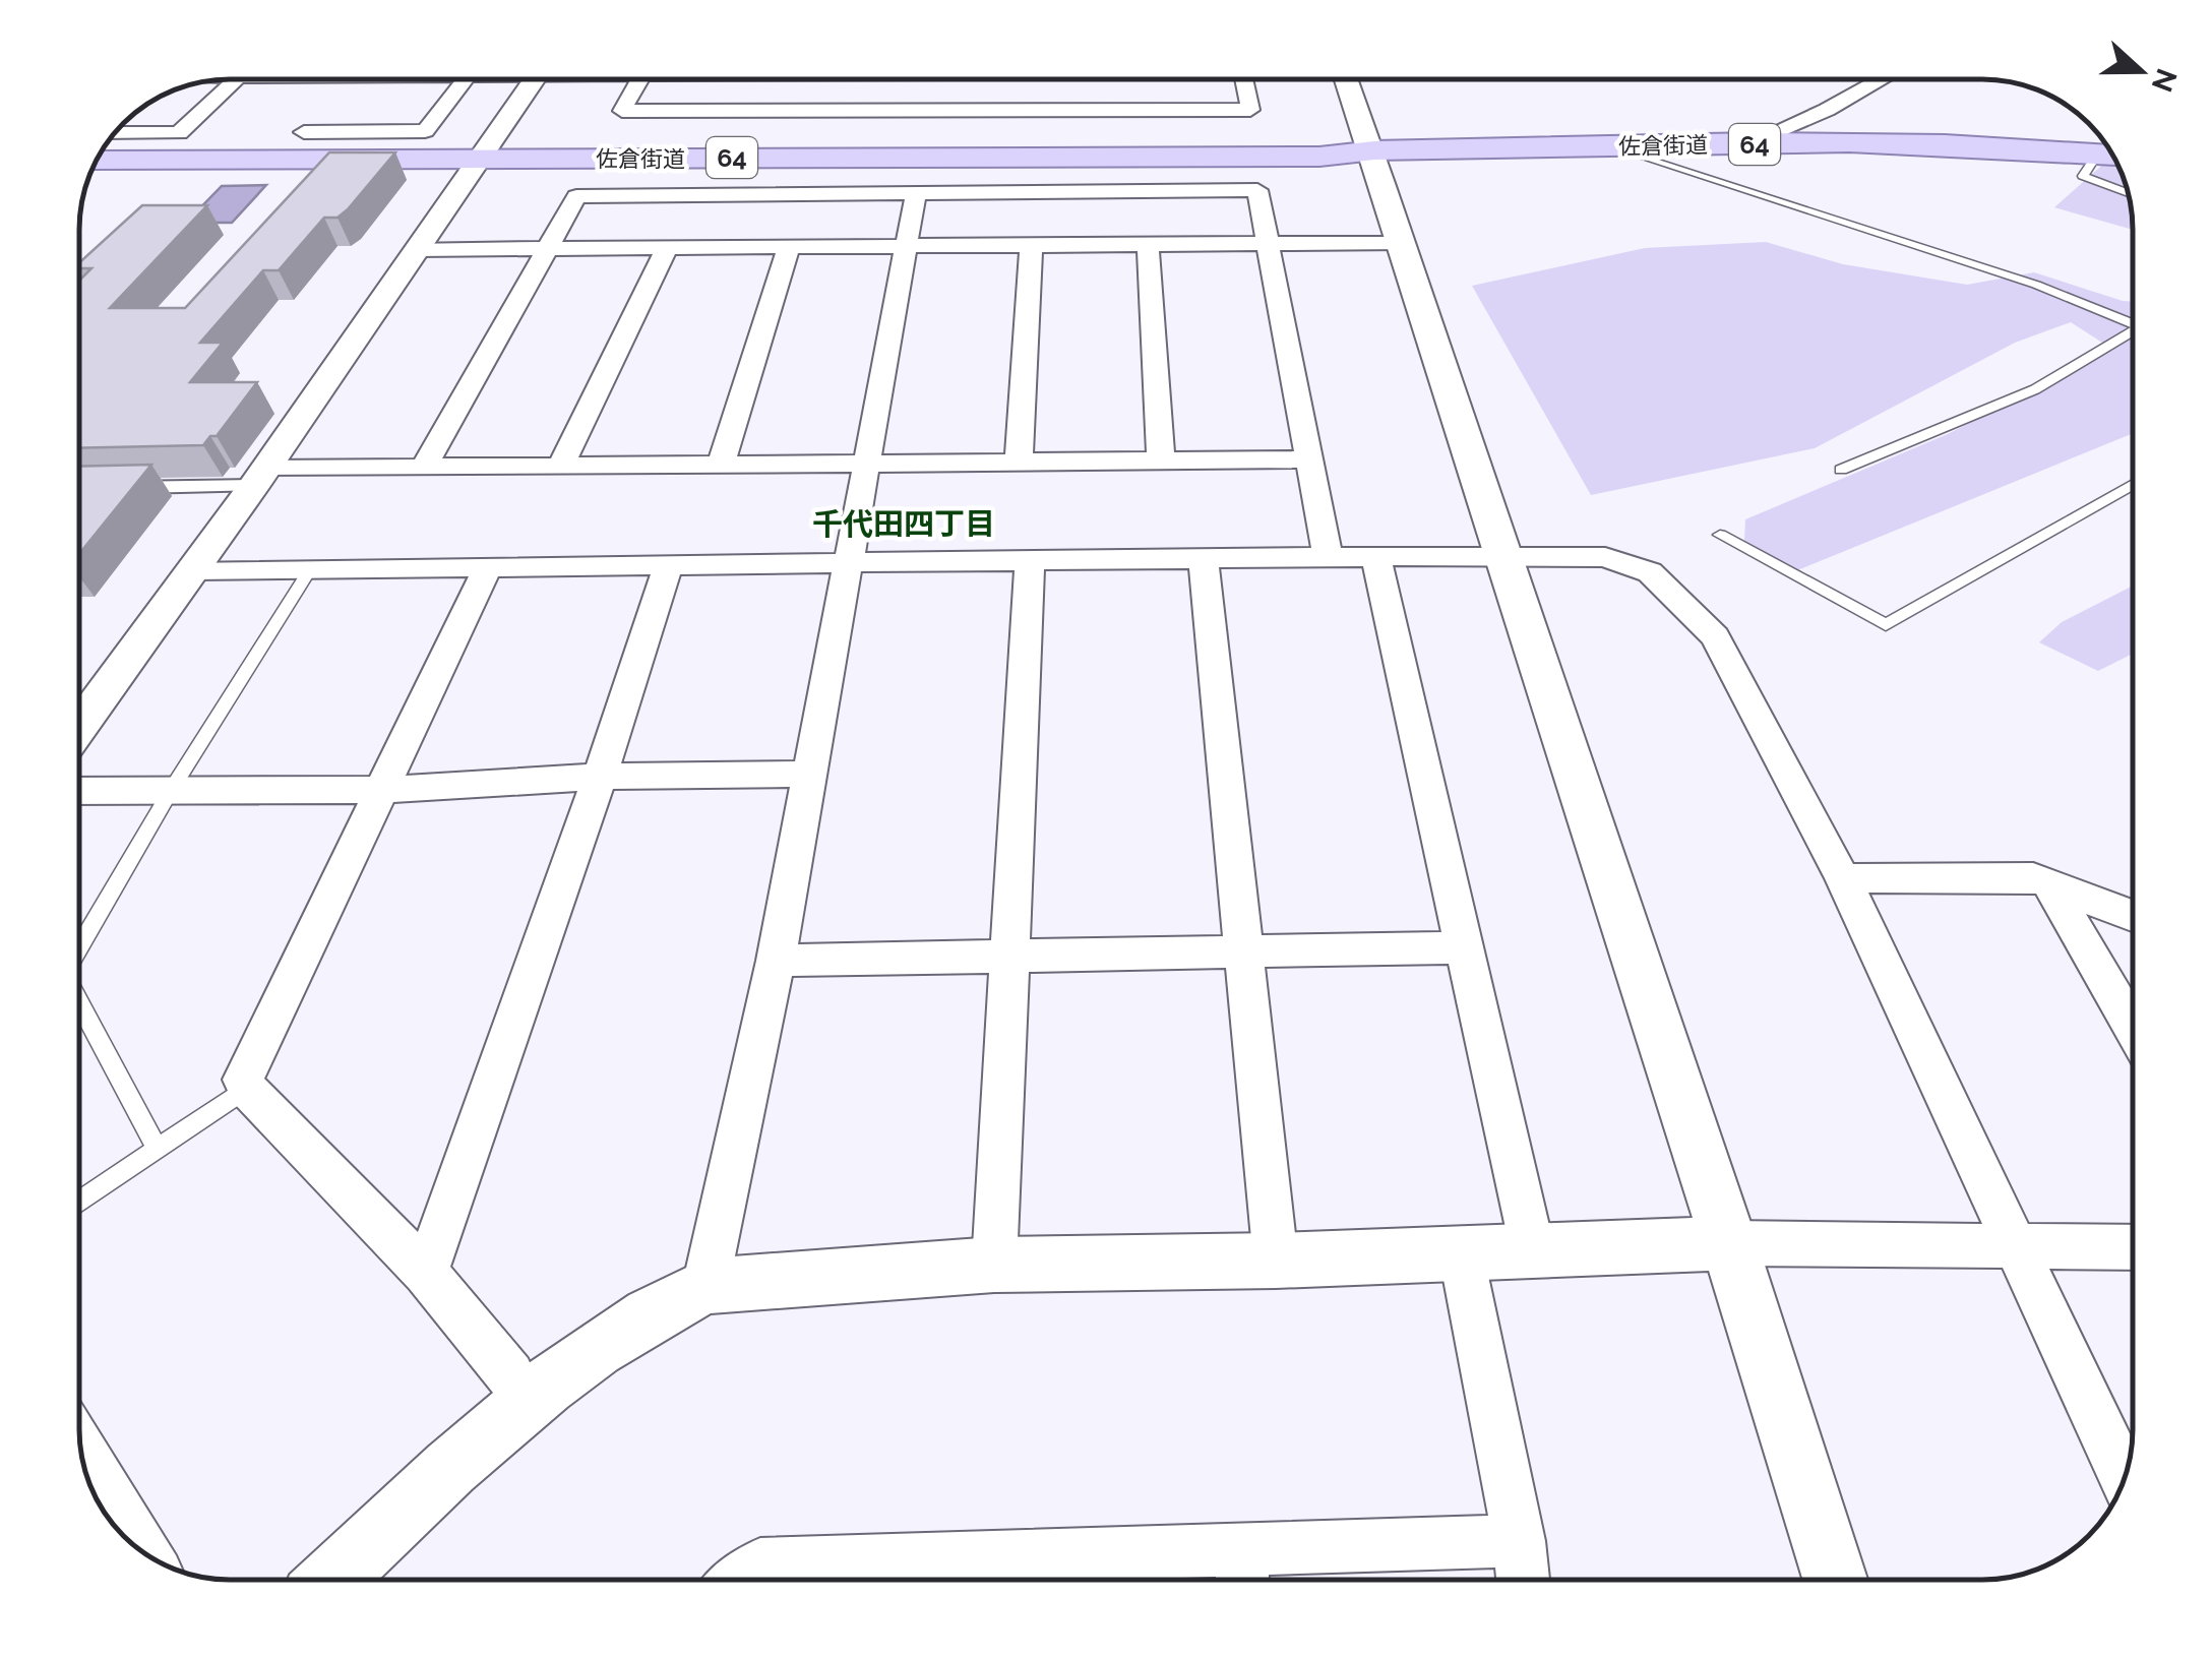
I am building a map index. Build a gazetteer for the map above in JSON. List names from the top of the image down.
{
  "streets": {
    "main road": ["64", "佐倉街道"]
  },
  "districts": ["千代田四丁目"],
  "north": "right"
}
